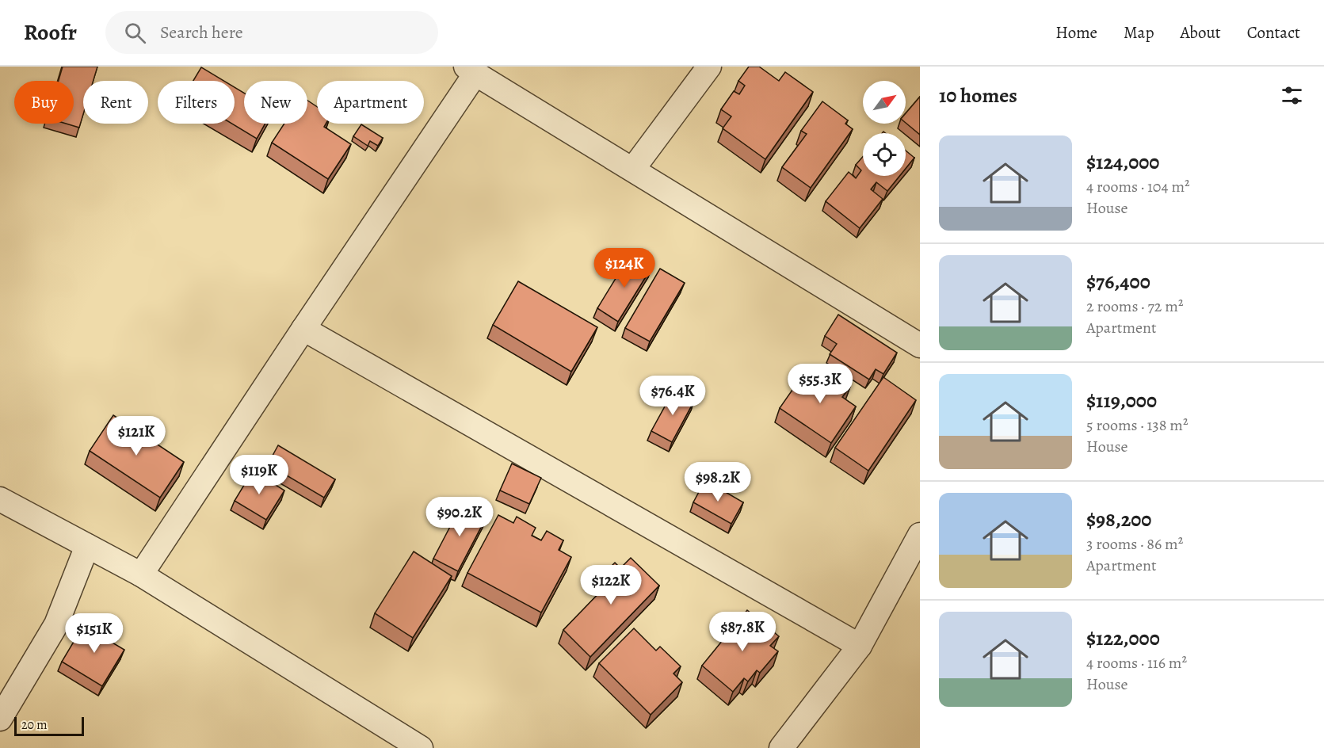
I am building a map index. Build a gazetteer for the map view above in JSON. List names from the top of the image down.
{
  "scale_bar": "20 m",
  "north": "top right",
  "page": {
    "header": "Roofr",
    "search": "Search here",
    "nav": [
      "Home",
      "Map",
      "About",
      "Contact"
    ],
    "heading": "10 homes",
    "chip": [
      "Buy",
      "Rent",
      "Filters",
      "New",
      "Apartment"
    ],
    "list": [
      {
        "name": "$124,000",
        "note": "4 rooms · 104 m² · House"
      },
      {
        "name": "$76,400",
        "note": "2 rooms · 72 m² · Apartment"
      },
      {
        "name": "$119,000",
        "note": "5 rooms · 138 m² · House"
      },
      {
        "name": "$98,200",
        "note": "3 rooms · 86 m² · Apartment"
      },
      {
        "name": "$122,000",
        "note": "4 rooms · 116 m² · House"
      }
    ],
    "price": [
      "$124K",
      "$55.3K",
      "$76.4K",
      "$121K",
      "$119K",
      "$98.2K",
      "$90.2K",
      "$122K",
      "$87.8K",
      "$151K"
    ],
    "scale": "20 m"
  }
}
